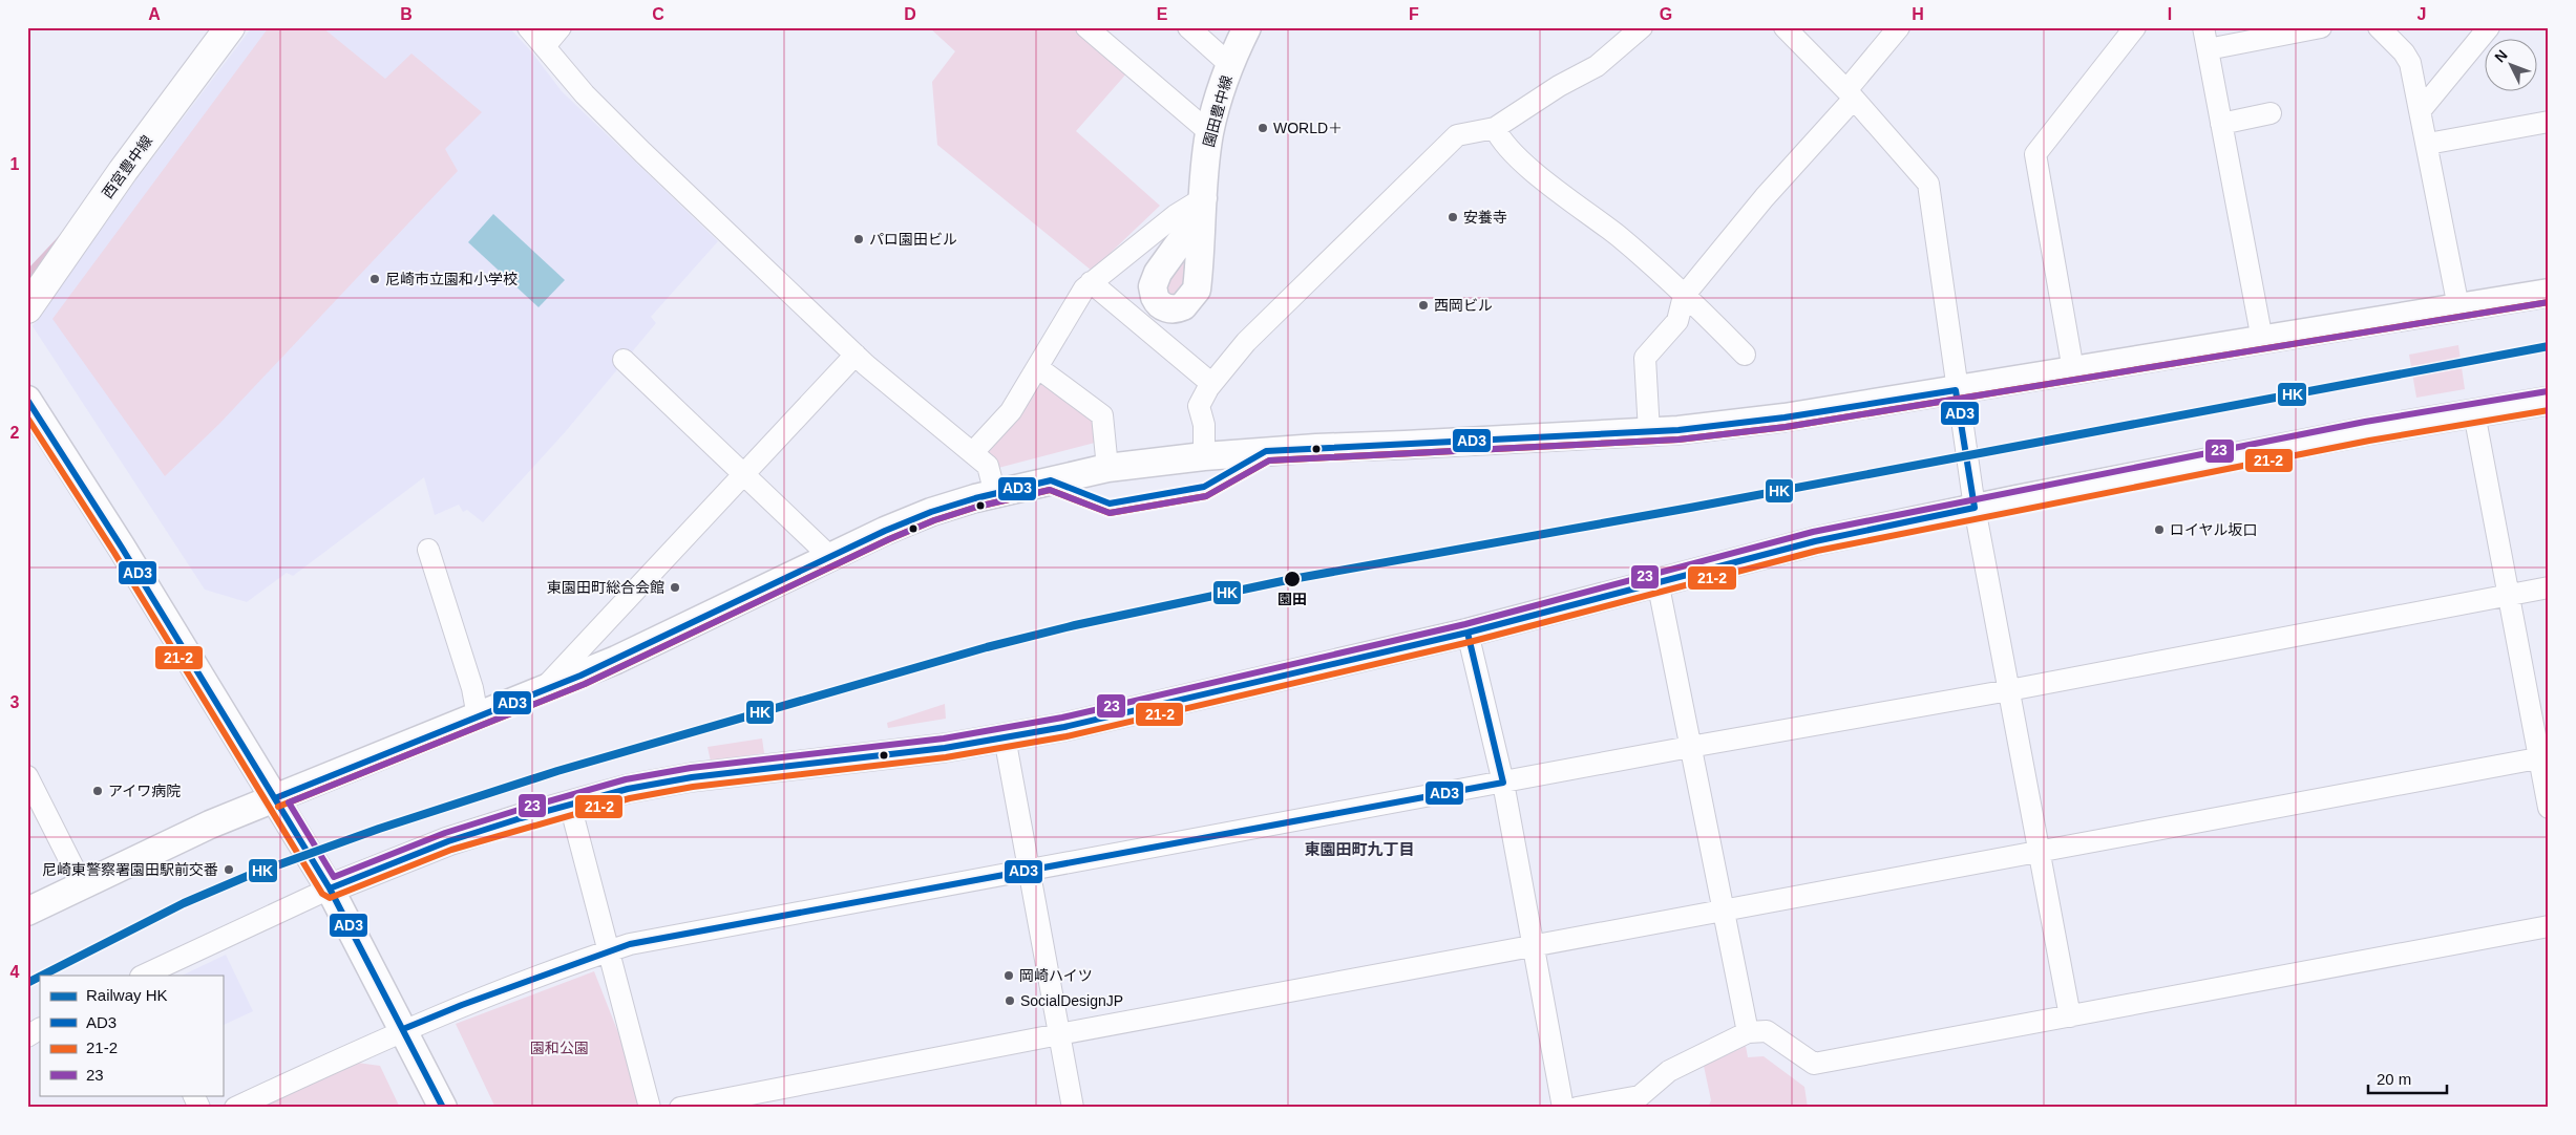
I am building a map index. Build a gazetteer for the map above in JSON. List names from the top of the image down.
{
  "streets": {
    "main road": ["西宮豊中線"],
    "street": ["園田豊中線"]
  },
  "districts": ["東園田町九丁目"],
  "parks": ["園和公園"],
  "places": [
    "WORLD＋",
    "安養寺",
    "パロ園田ビル",
    "尼崎市立園和小学校",
    "西岡ビル",
    "ロイヤル坂口",
    "園田",
    "東園田町総合会館",
    "アイワ病院",
    "尼崎東警察署園田駅前交番",
    "岡崎ハイツ",
    "SocialDesignJP"
  ],
  "lines": [
    "transit line 21-2",
    "transit line 23",
    "rail line HK",
    "transit line AD3"
  ],
  "legend": [
    "Railway HK",
    "AD3",
    "21-2",
    "23"
  ],
  "scale_bar": "20 m",
  "north": "top left",
  "grid": {
    "columns": [
      "A",
      "B",
      "C",
      "D",
      "E",
      "F",
      "G",
      "H",
      "I",
      "J"
    ],
    "rows": [
      "1",
      "2",
      "3",
      "4"
    ]
  }
}
